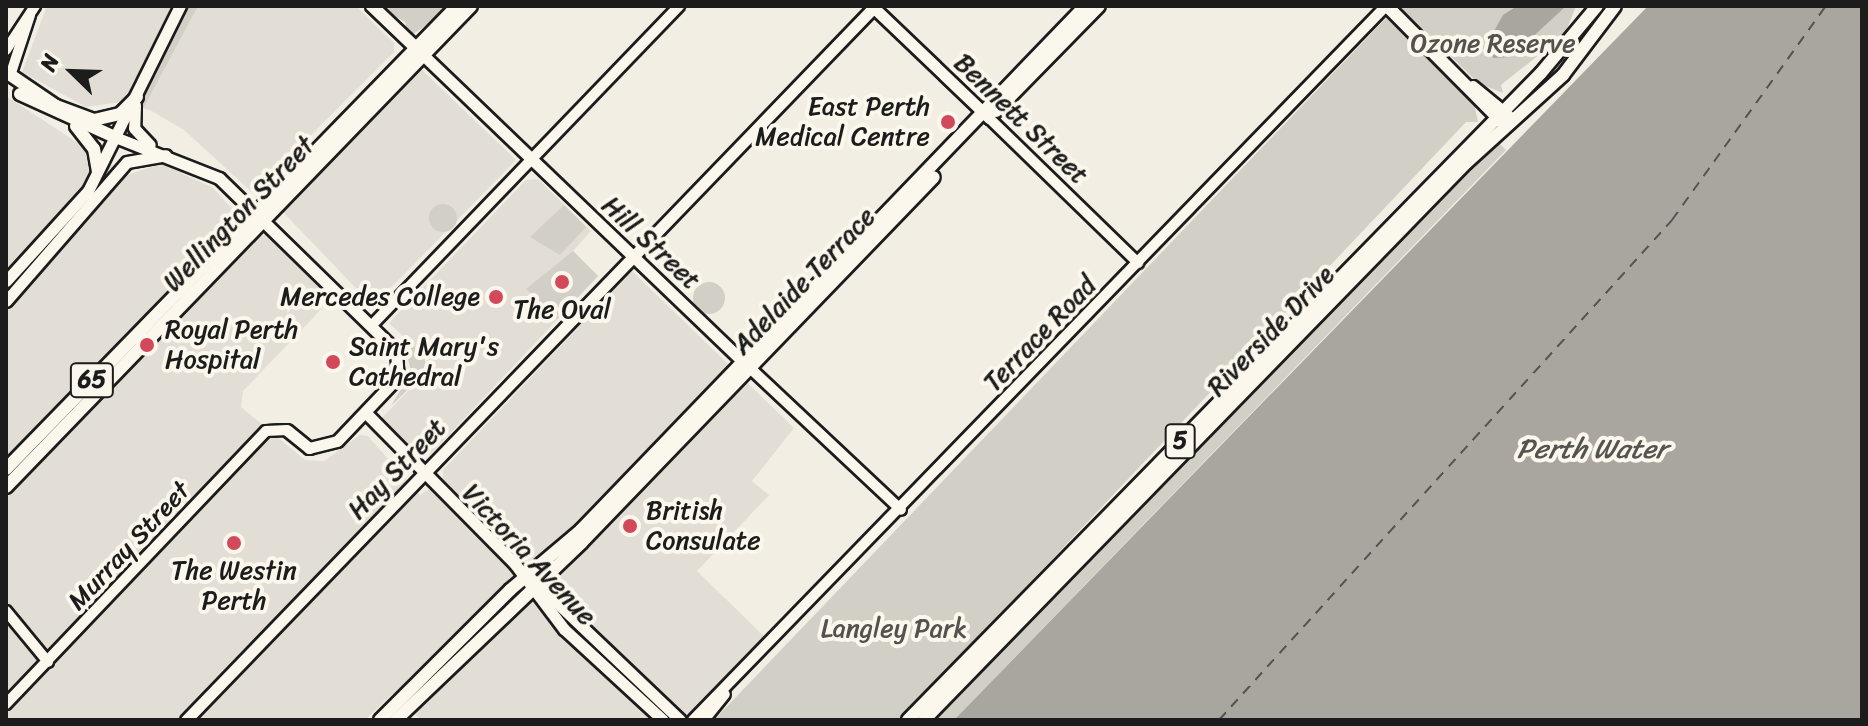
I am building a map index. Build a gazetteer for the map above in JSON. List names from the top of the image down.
{
  "streets": {
    "main road": [
      "Bennett Street",
      "Wellington Street",
      "Hill Street",
      "Adelaide Terrace",
      "Riverside Drive",
      "65",
      "5",
      "Hay Street",
      "Victoria Avenue"
    ],
    "street": ["Terrace Road", "Murray Street"]
  },
  "crossings": [
    ["Bennett Street", "Adelaide Terrace"],
    ["Bennett Street", "Terrace Road"],
    ["Bennett Street", "Hay Street"],
    ["Wellington Street", "Hill Street"],
    ["Hill Street", "Adelaide Terrace"],
    ["Hill Street", "Terrace Road"],
    ["Hill Street", "Hay Street"],
    ["Adelaide Terrace", "Victoria Avenue"],
    ["Hay Street", "Victoria Avenue"]
  ],
  "water": ["Perth Water"],
  "parks": ["Ozone Reserve", "Langley Park"],
  "places": [
    "East Perth Medical Centre",
    "The Oval",
    "Mercedes College",
    "Royal Perth Hospital",
    "Saint Mary's Cathedral",
    "British Consulate",
    "The Westin Perth"
  ],
  "north": "top left"
}
